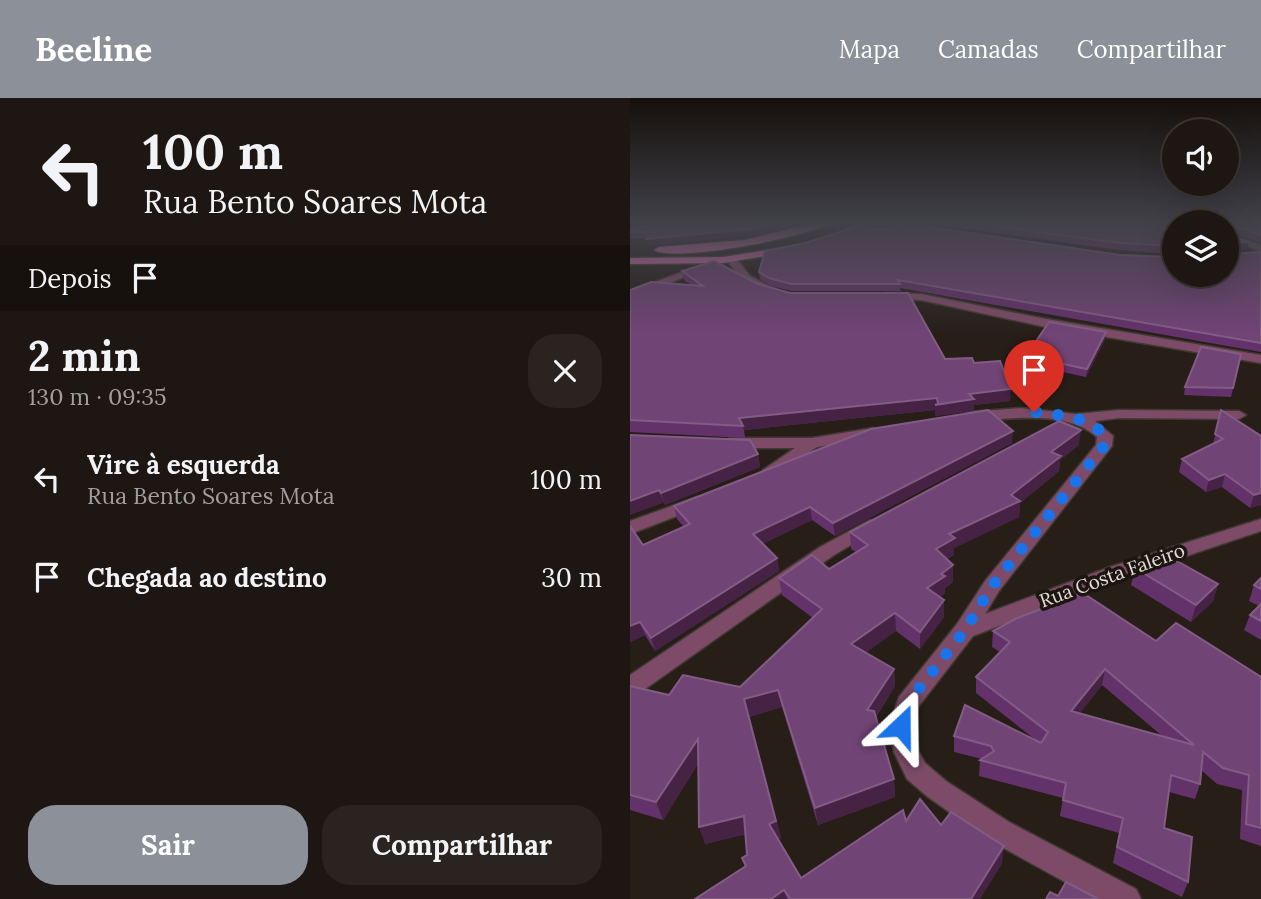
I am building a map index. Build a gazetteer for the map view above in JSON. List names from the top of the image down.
{
  "streets": {
    "street": ["Rua Costa Faleiro"]
  },
  "page": {
    "header": "Beeline",
    "nav": ["Mapa", "Camadas", "Compartilhar"],
    "turn": ["100 m", "Rua Bento Soares Mota"],
    "then": "Depois",
    "heading": ["2 min", "130 m · 09:35"],
    "list": [
      {
        "name": "Vire à esquerda",
        "note": "Rua Bento Soares Mota",
        "value": "100 m"
      },
      {
        "name": "Chegada ao destino",
        "value": "30 m"
      }
    ],
    "buttons": ["Sair", "Compartilhar"]
  }
}
